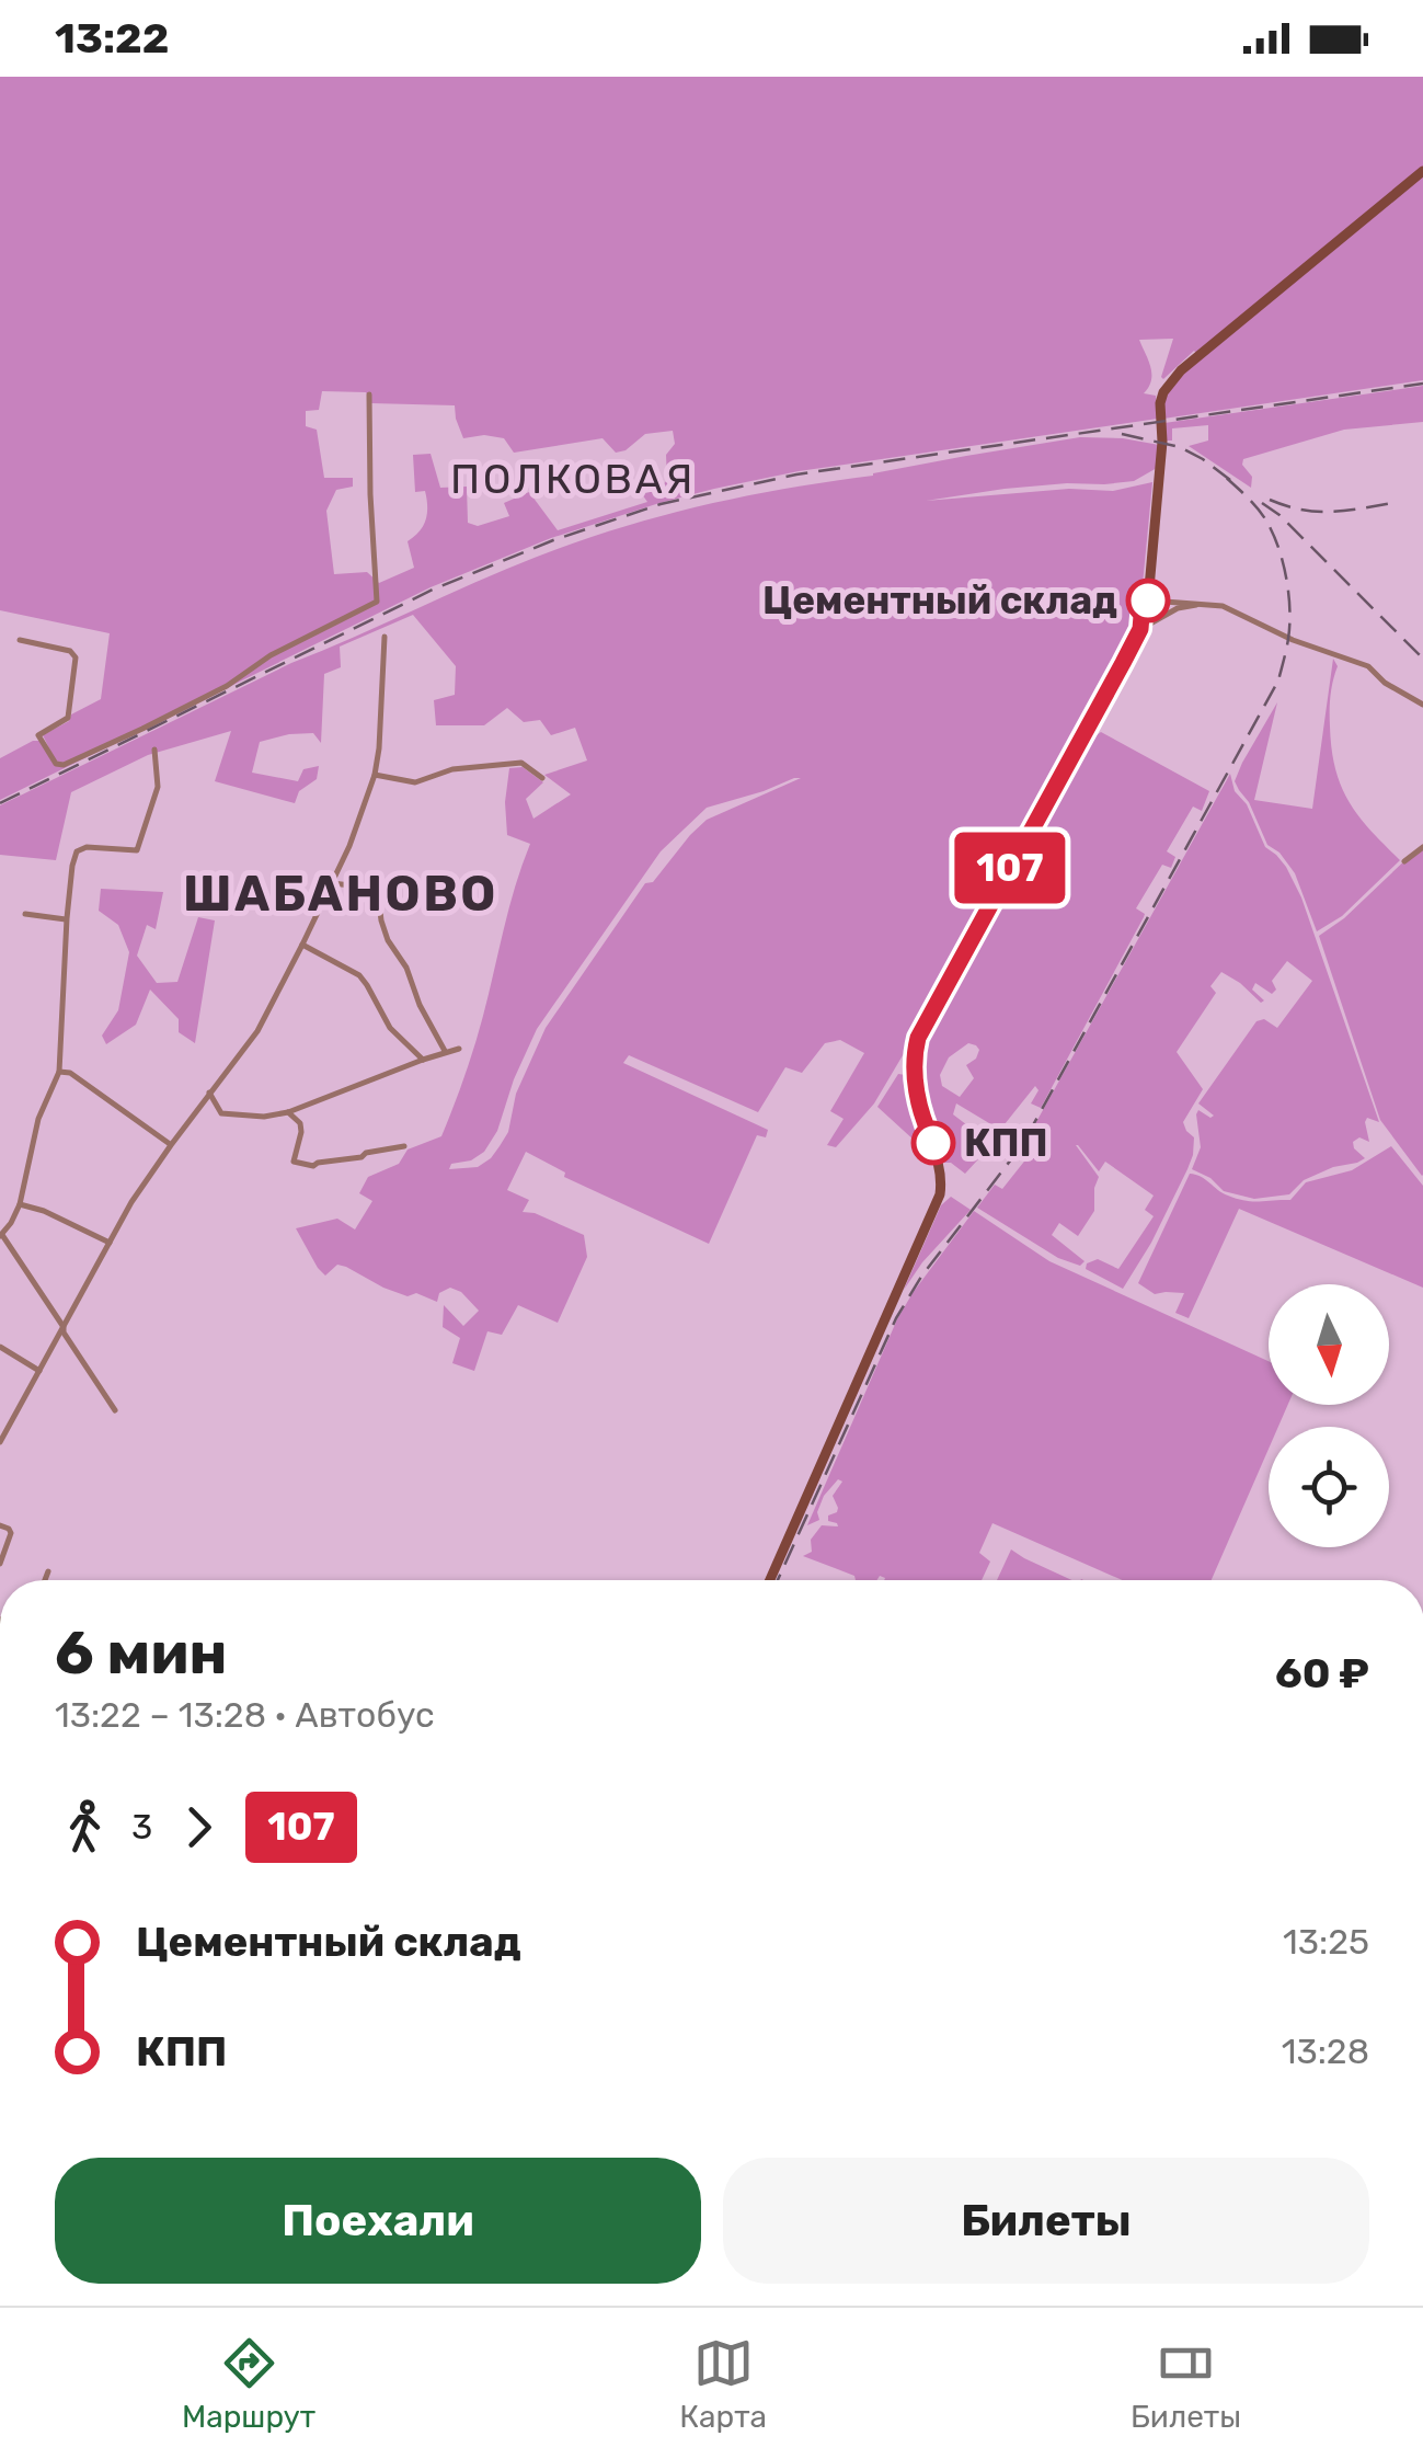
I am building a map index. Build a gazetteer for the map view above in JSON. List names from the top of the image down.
{
  "districts": ["ПОЛКОВАЯ", "ШАБАНОВО"],
  "places": ["Цементный склад", "КПП"],
  "lines": ["bus line 107"],
  "north": "bottom",
  "page": {
    "status": "13:22",
    "on_map": "107",
    "heading": ["6 мин", "13:22 – 13:28 · Автобус", "60 ₽"],
    "legs": ["3", "107"],
    "list": [
      {
        "name": "Цементный склад",
        "value": "13:25"
      },
      {
        "name": "КПП",
        "value": "13:28"
      }
    ],
    "buttons": ["Поехали", "Билеты"],
    "tabs": ["Маршрут", "Карта", "Билеты"]
  }
}
